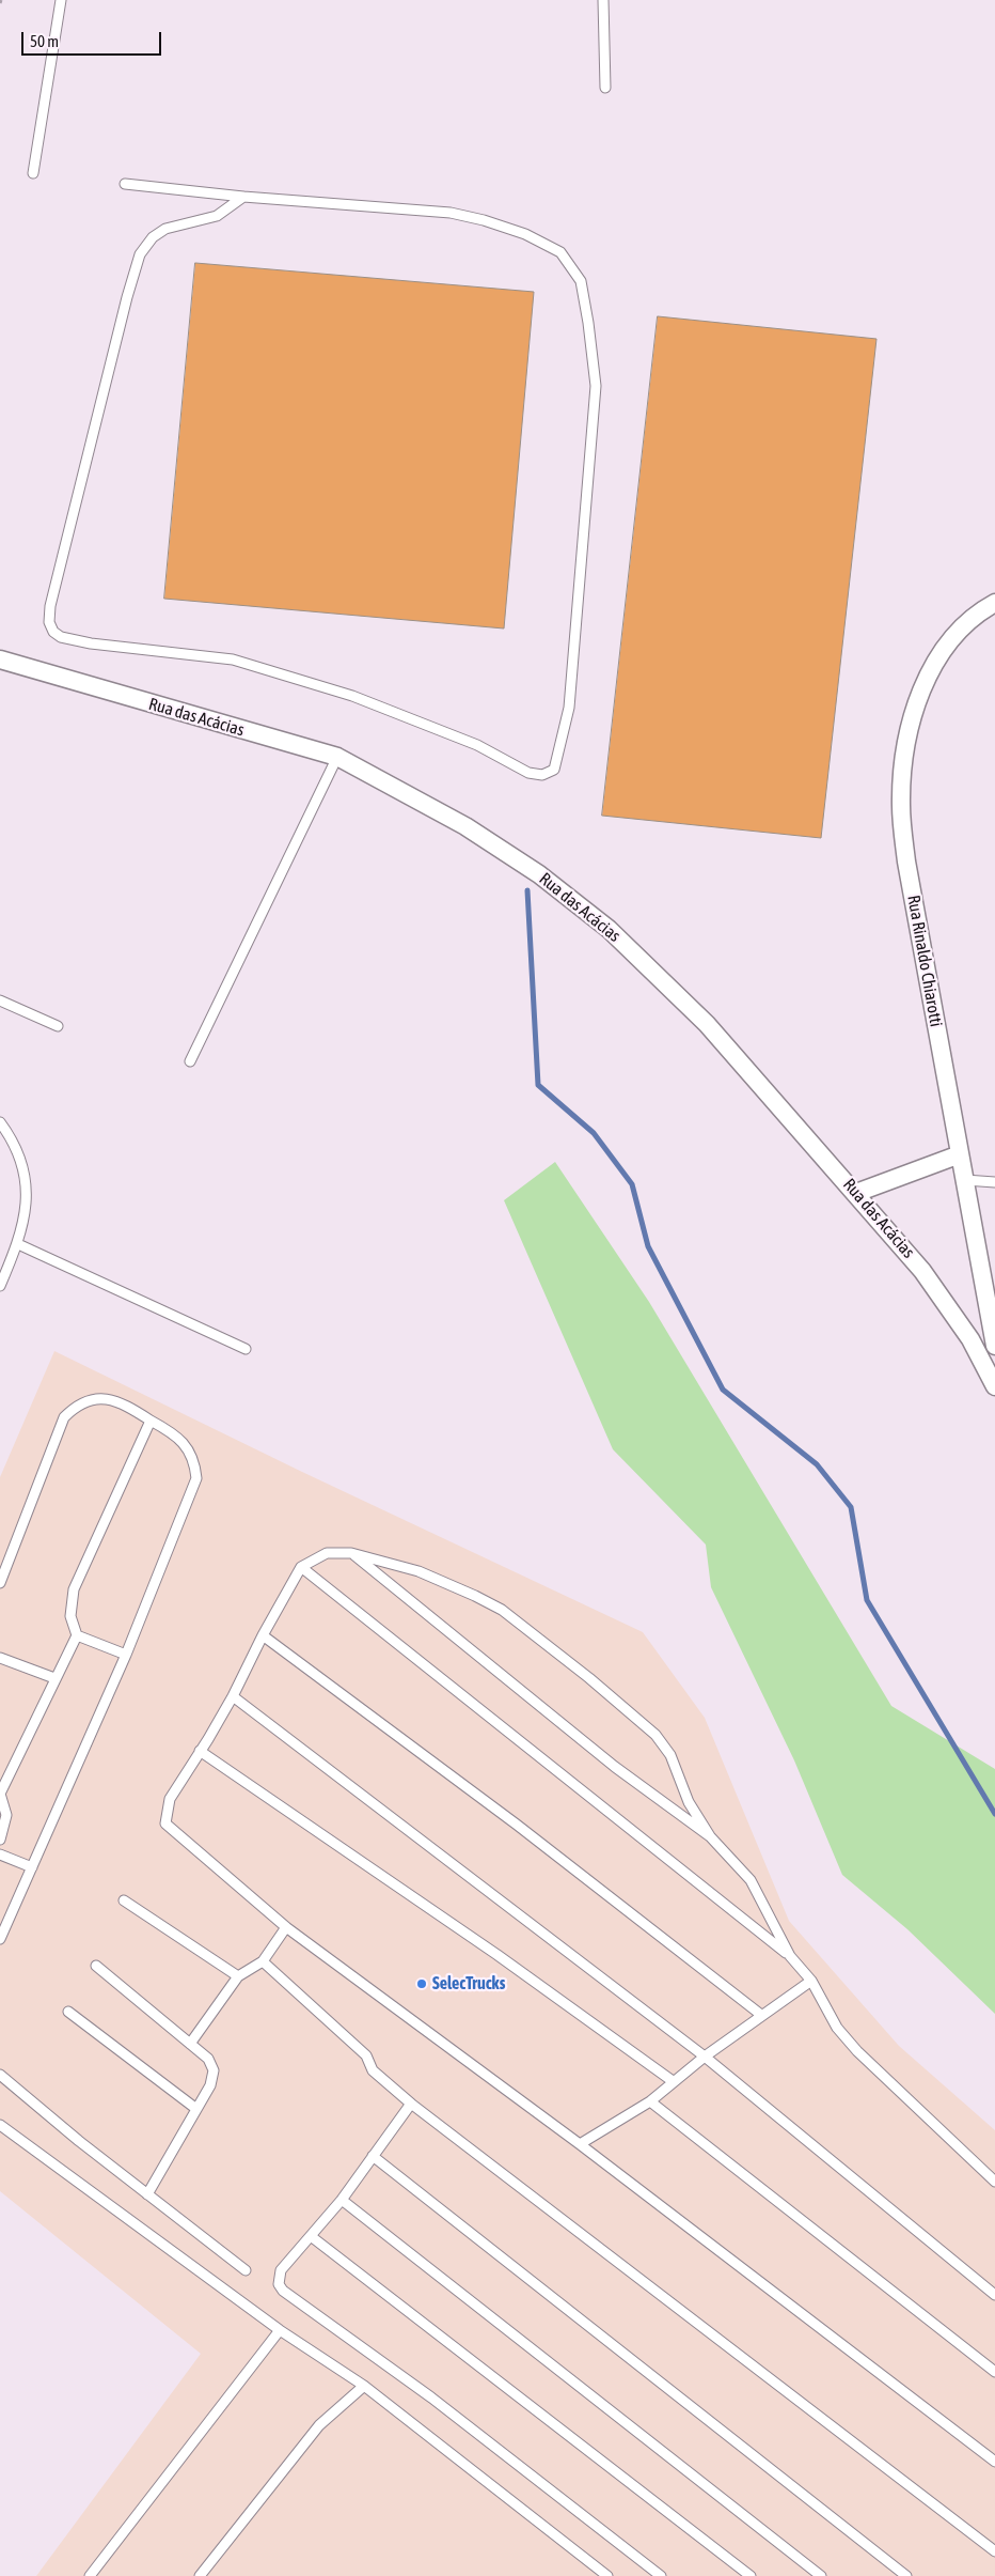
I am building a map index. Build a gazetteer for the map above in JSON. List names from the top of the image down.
{
  "streets": {
    "street": ["Rua das Acácias", "Rua Rinaldo Chiarotti"]
  },
  "places": ["SelecTrucks"],
  "scale_bar": "50 m"
}
